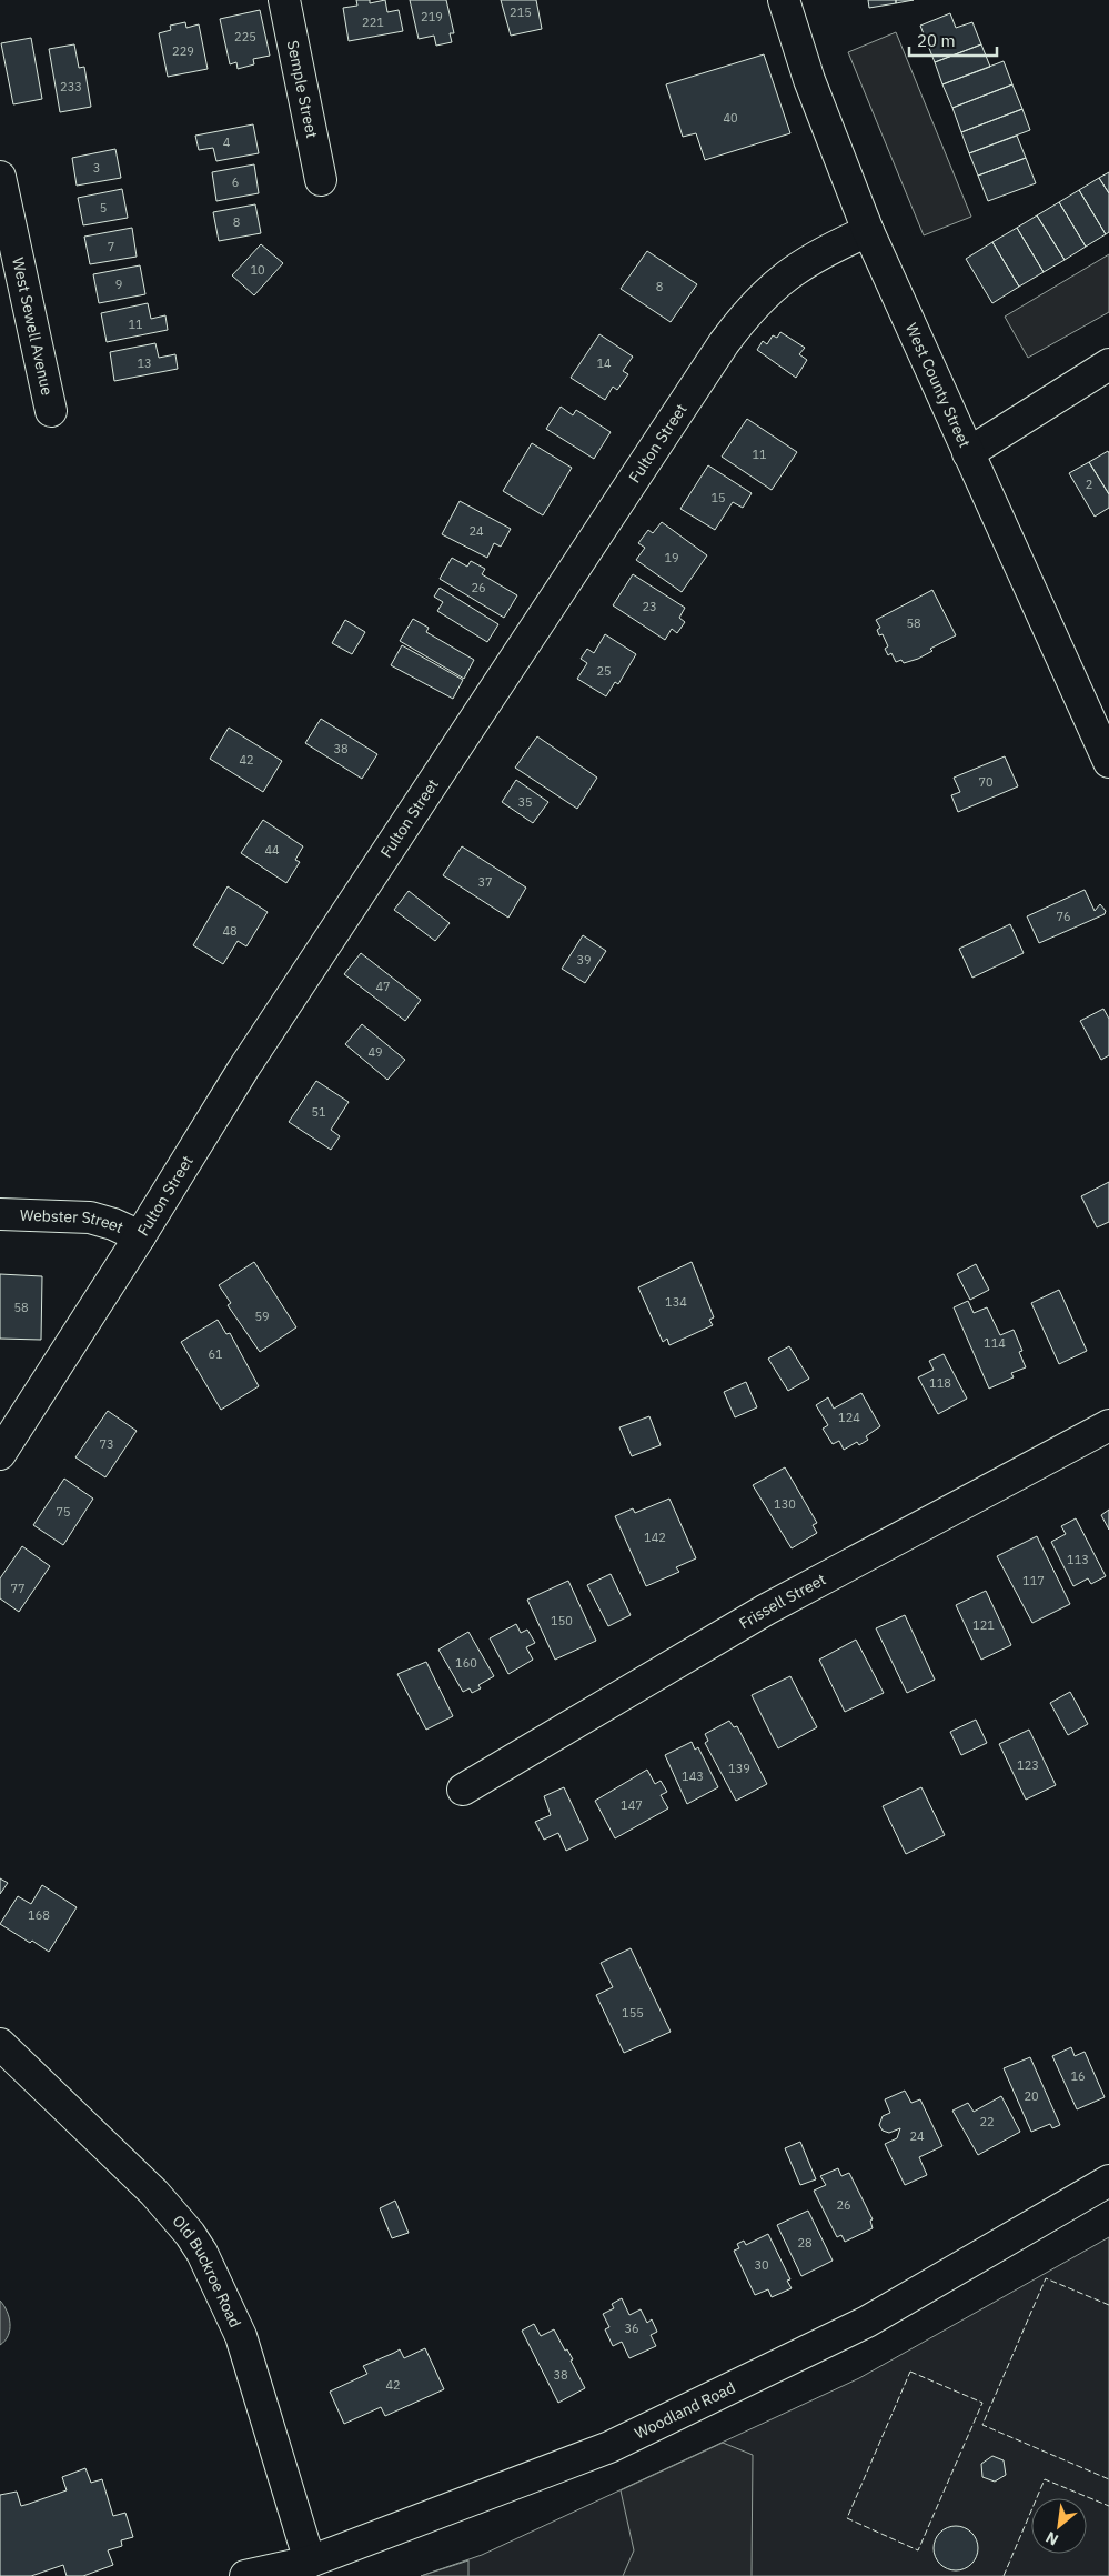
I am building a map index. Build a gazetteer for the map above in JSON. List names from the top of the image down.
{
  "streets": {
    "street": [
      "Semple Street",
      "West Sewell Avenue",
      "West County Street",
      "Fulton Street",
      "Webster Street",
      "Frissell Street",
      "Old Buckroe Road",
      "Woodland Road"
    ]
  },
  "crossings": [
    ["West County Street", "Fulton Street"],
    ["Fulton Street", "Webster Street"],
    ["Old Buckroe Road", "Woodland Road"]
  ],
  "house_numbers": [
    "215",
    "219",
    "221",
    "225",
    "229",
    "233",
    "40",
    "4",
    "3",
    "6",
    "5",
    "8",
    "7",
    "10",
    "9",
    "8",
    "11",
    "13",
    "14",
    "11",
    "2",
    "15",
    "24",
    "19",
    "26",
    "23",
    "58",
    "25",
    "38",
    "42",
    "70",
    "35",
    "44",
    "37",
    "76",
    "48",
    "39",
    "47",
    "49",
    "51",
    "134",
    "58",
    "59",
    "114",
    "61",
    "118",
    "124",
    "73",
    "130",
    "75",
    "142",
    "113",
    "117",
    "77",
    "150",
    "121",
    "160",
    "123",
    "139",
    "143",
    "147",
    "168",
    "155",
    "16",
    "20",
    "22",
    "24",
    "26",
    "28",
    "30",
    "36",
    "38",
    "42"
  ],
  "scale_bar": "20 m",
  "north": "bottom left"
}
